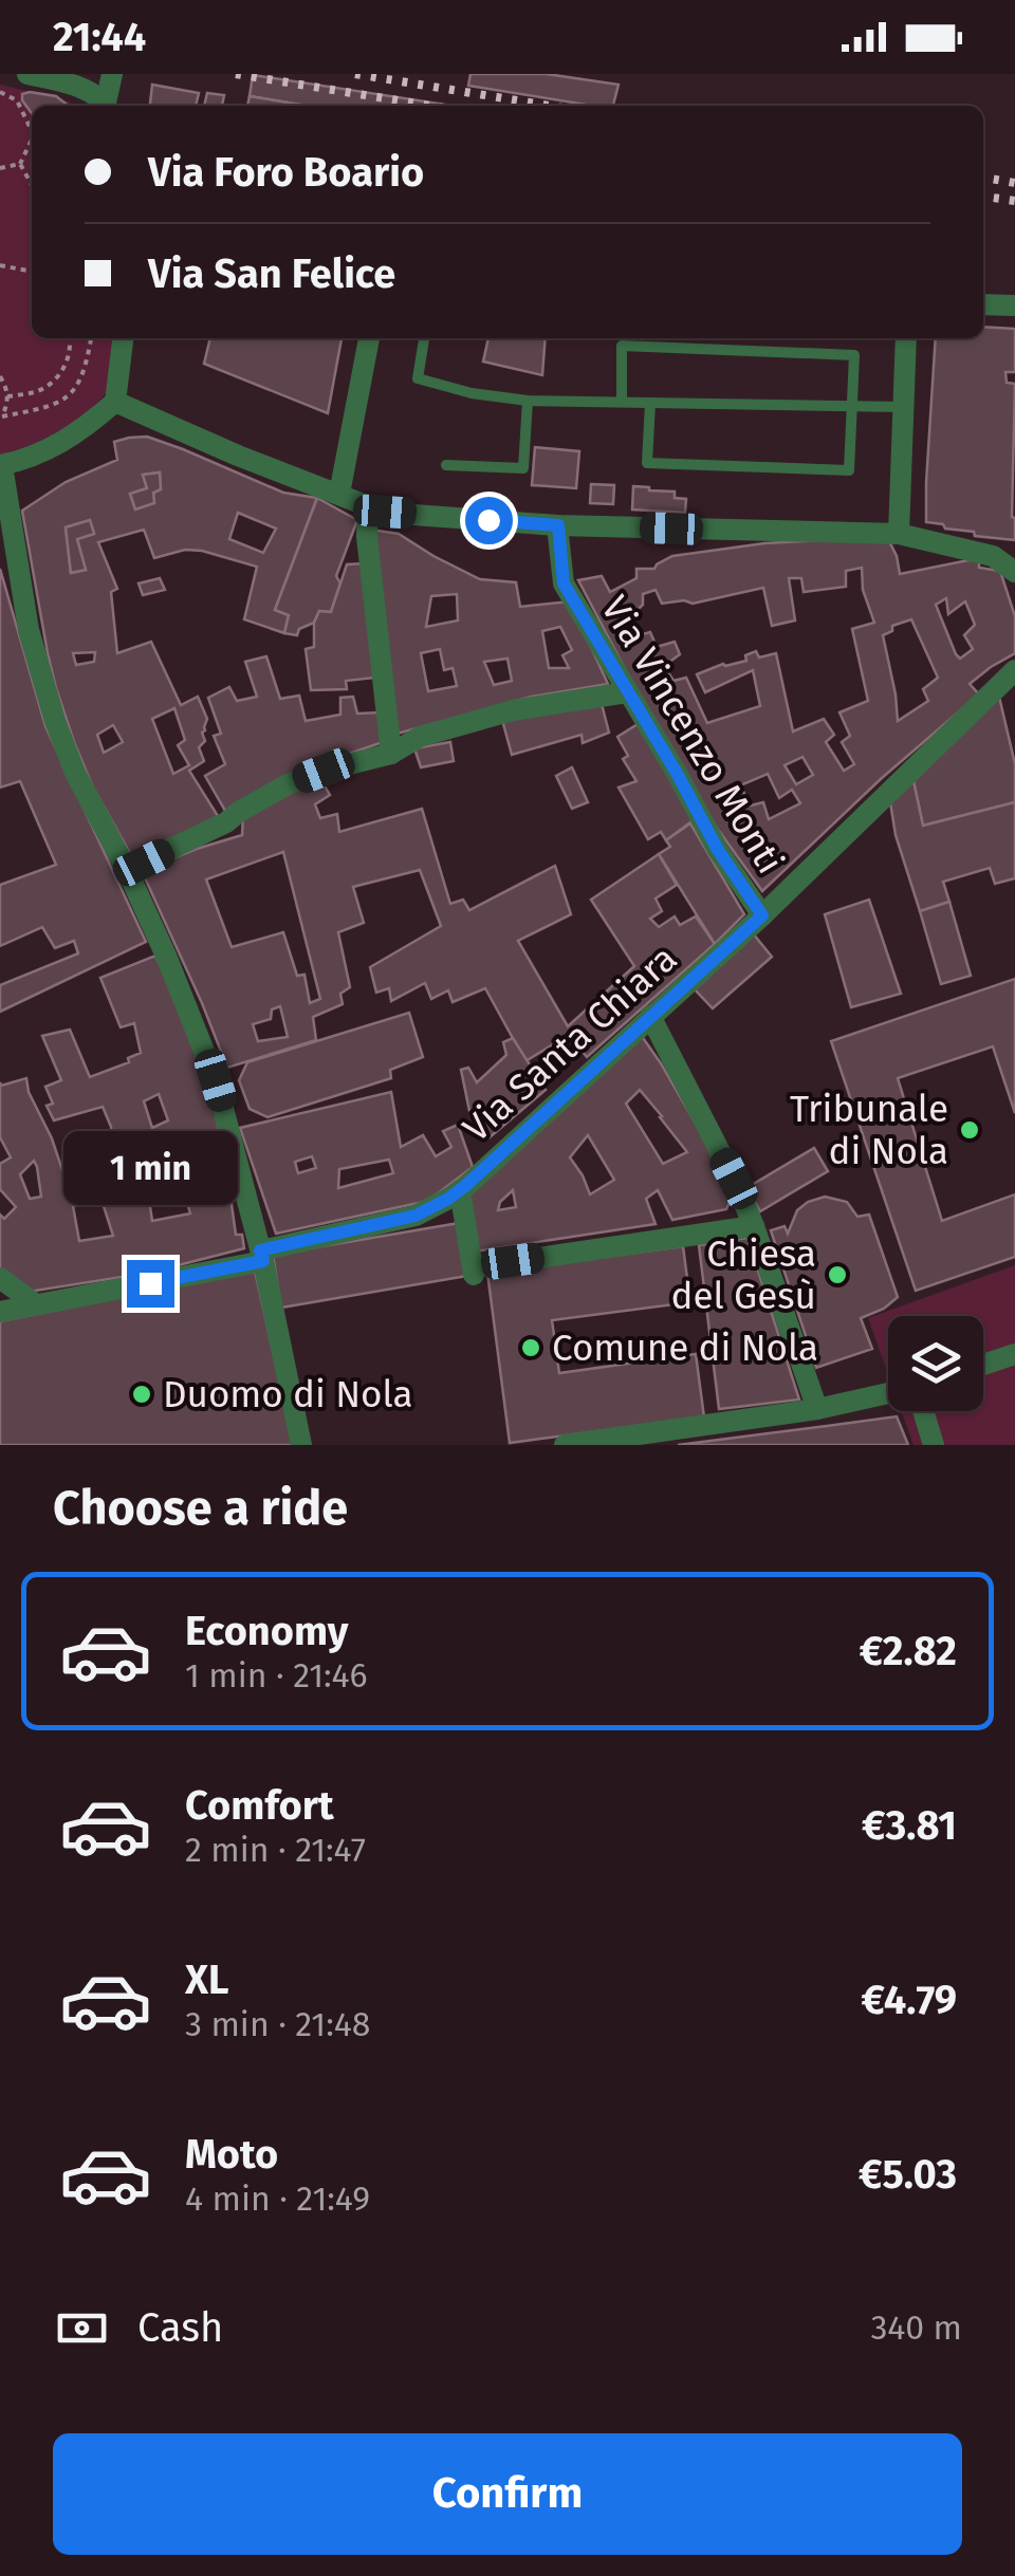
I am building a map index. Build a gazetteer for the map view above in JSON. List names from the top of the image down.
{
  "streets": {
    "street": ["Via Vincenzo Monti", "Via Santa Chiara"]
  },
  "crossings": [
    ["Via Vincenzo Monti", "Via Santa Chiara"]
  ],
  "places": [
    "Tribunale di Nola",
    "Chiesa del Gesù",
    "Comune di Nola",
    "Duomo di Nola"
  ],
  "page": {
    "status": "21:44",
    "banner": ["Via Foro Boario", "Via San Felice"],
    "bubble": "1 min",
    "heading": "Choose a ride",
    "list": [
      {
        "name": "Economy",
        "note": "1 min · 21:46",
        "value": "€2.82"
      },
      {
        "name": "Comfort",
        "note": "2 min · 21:47",
        "value": "€3.81"
      },
      {
        "name": "XL",
        "note": "3 min · 21:48",
        "value": "€4.79"
      },
      {
        "name": "Moto",
        "note": "4 min · 21:49",
        "value": "€5.03"
      }
    ],
    "pay": ["Cash", "340 m"],
    "buttons": "Confirm"
  }
}
